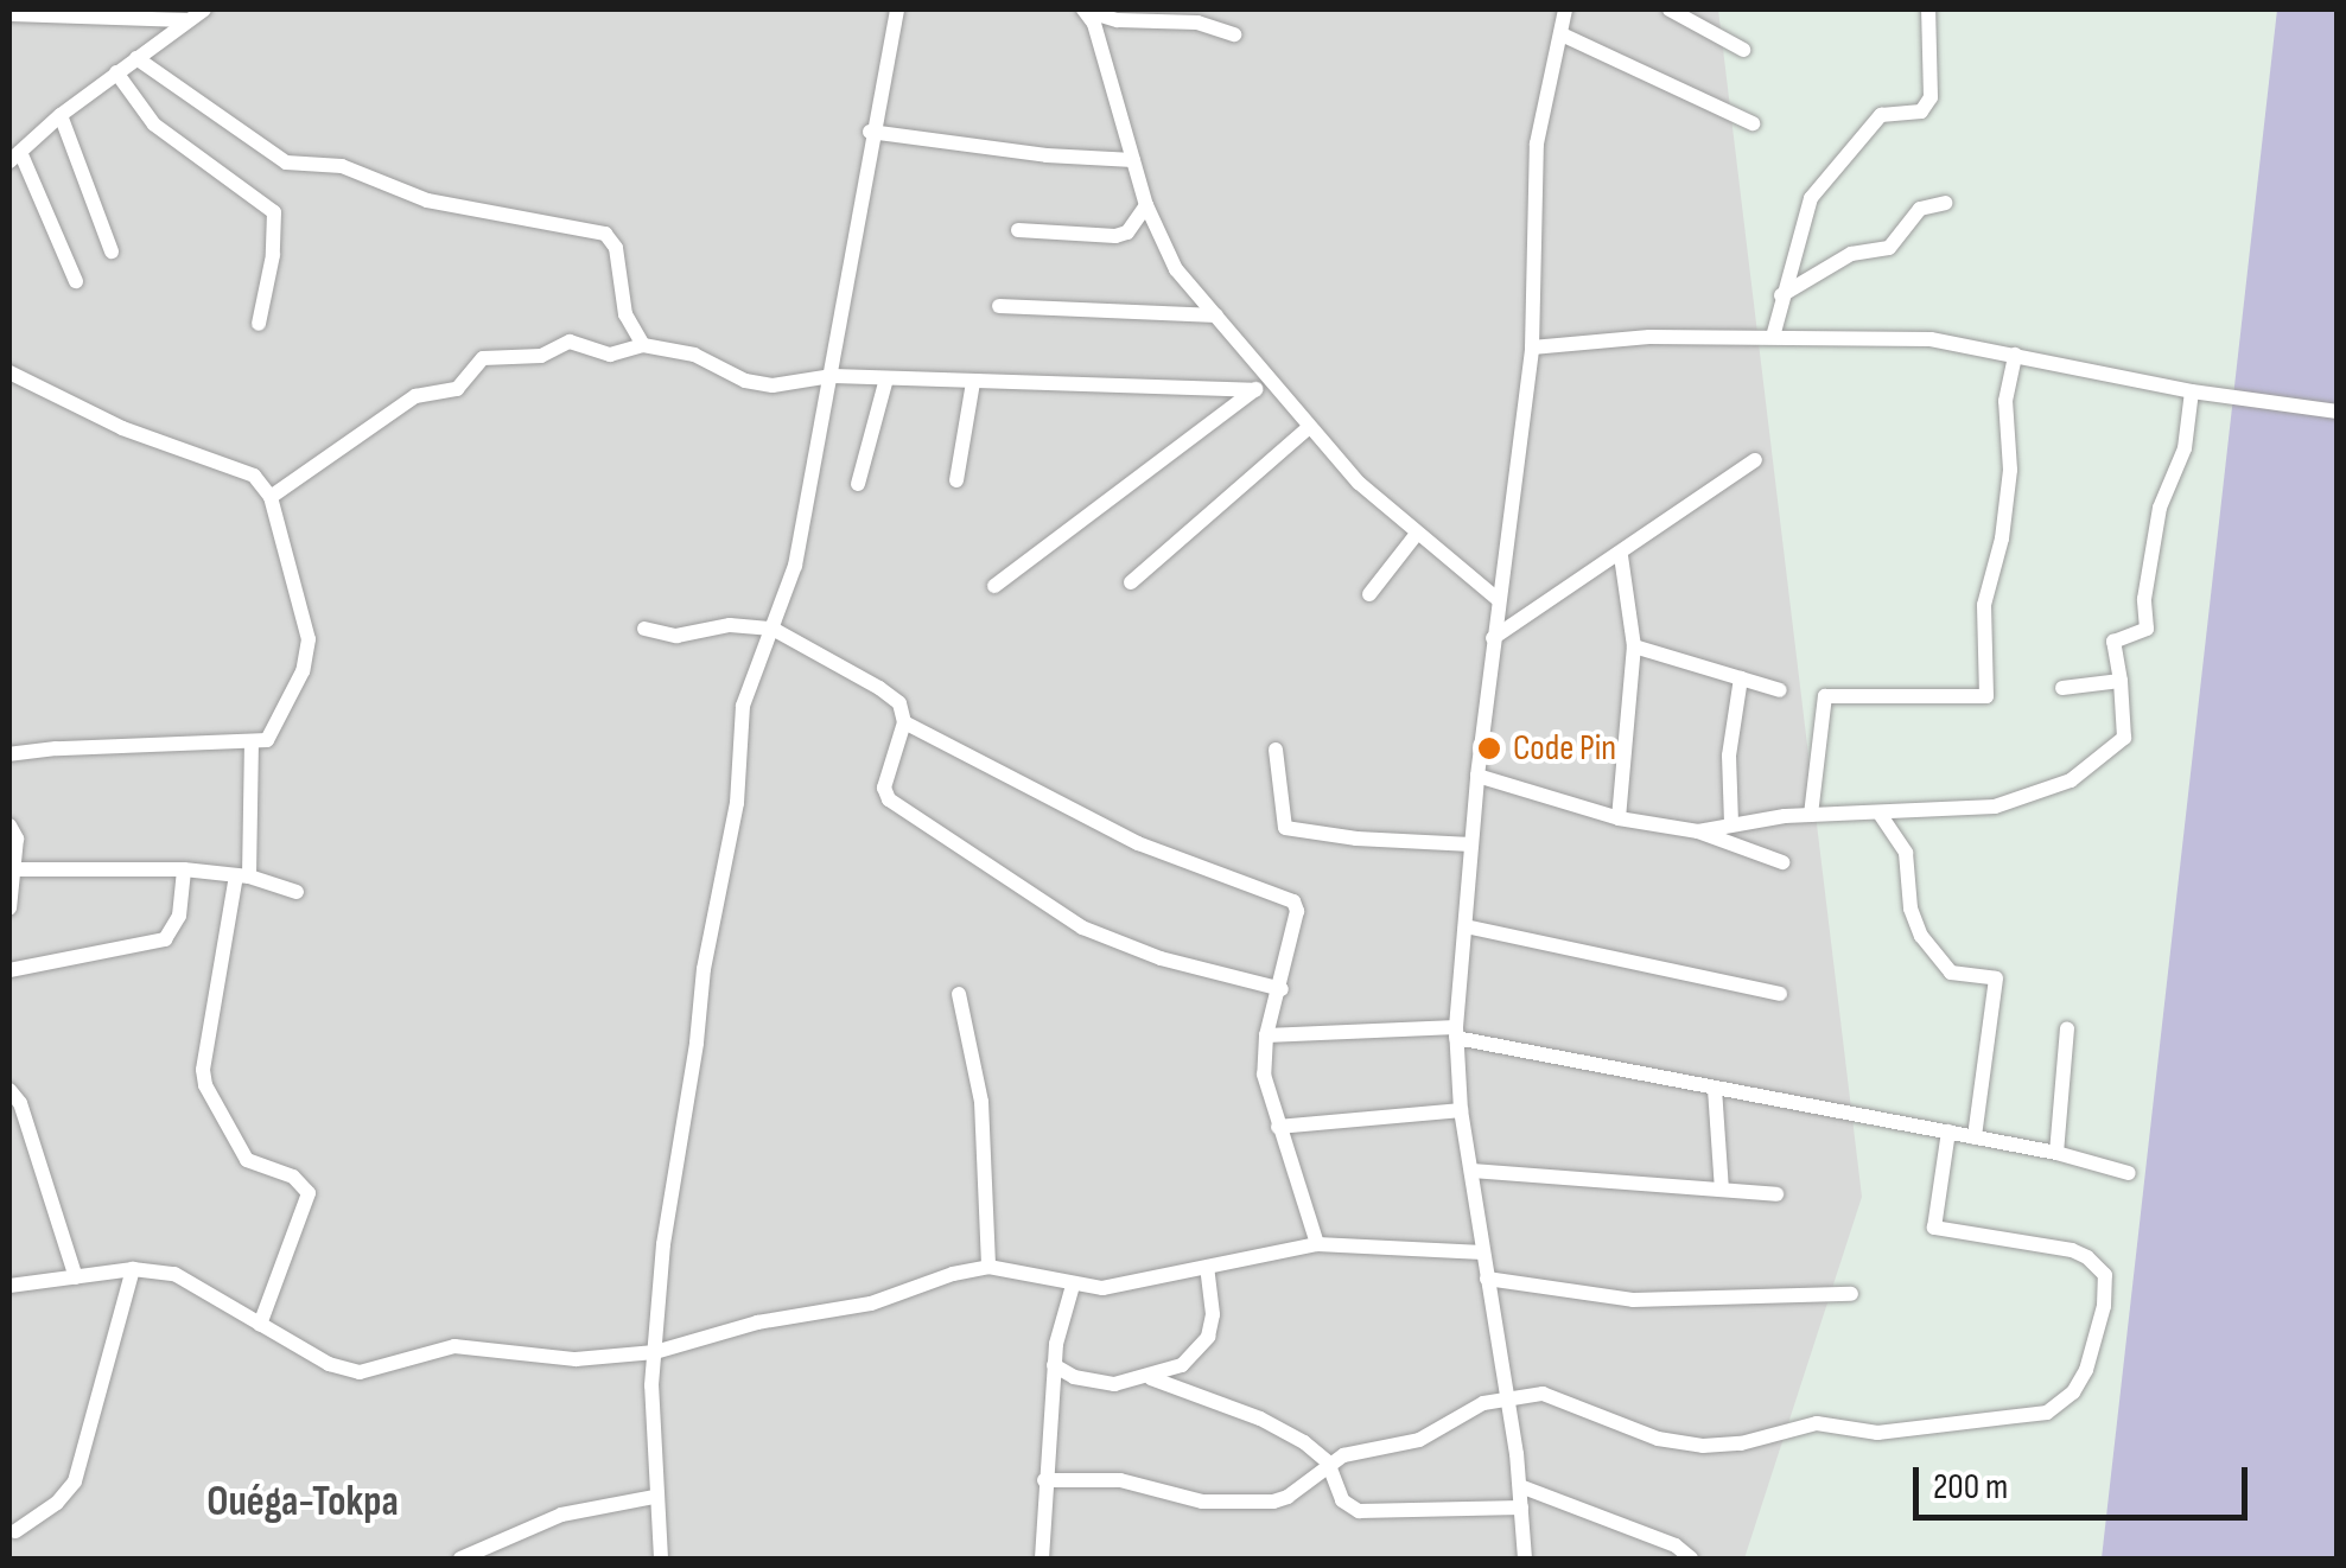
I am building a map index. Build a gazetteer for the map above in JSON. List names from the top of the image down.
{
  "districts": ["Ouéga-Tokpa"],
  "places": ["Code Pin"],
  "scale_bar": "200 m"
}
